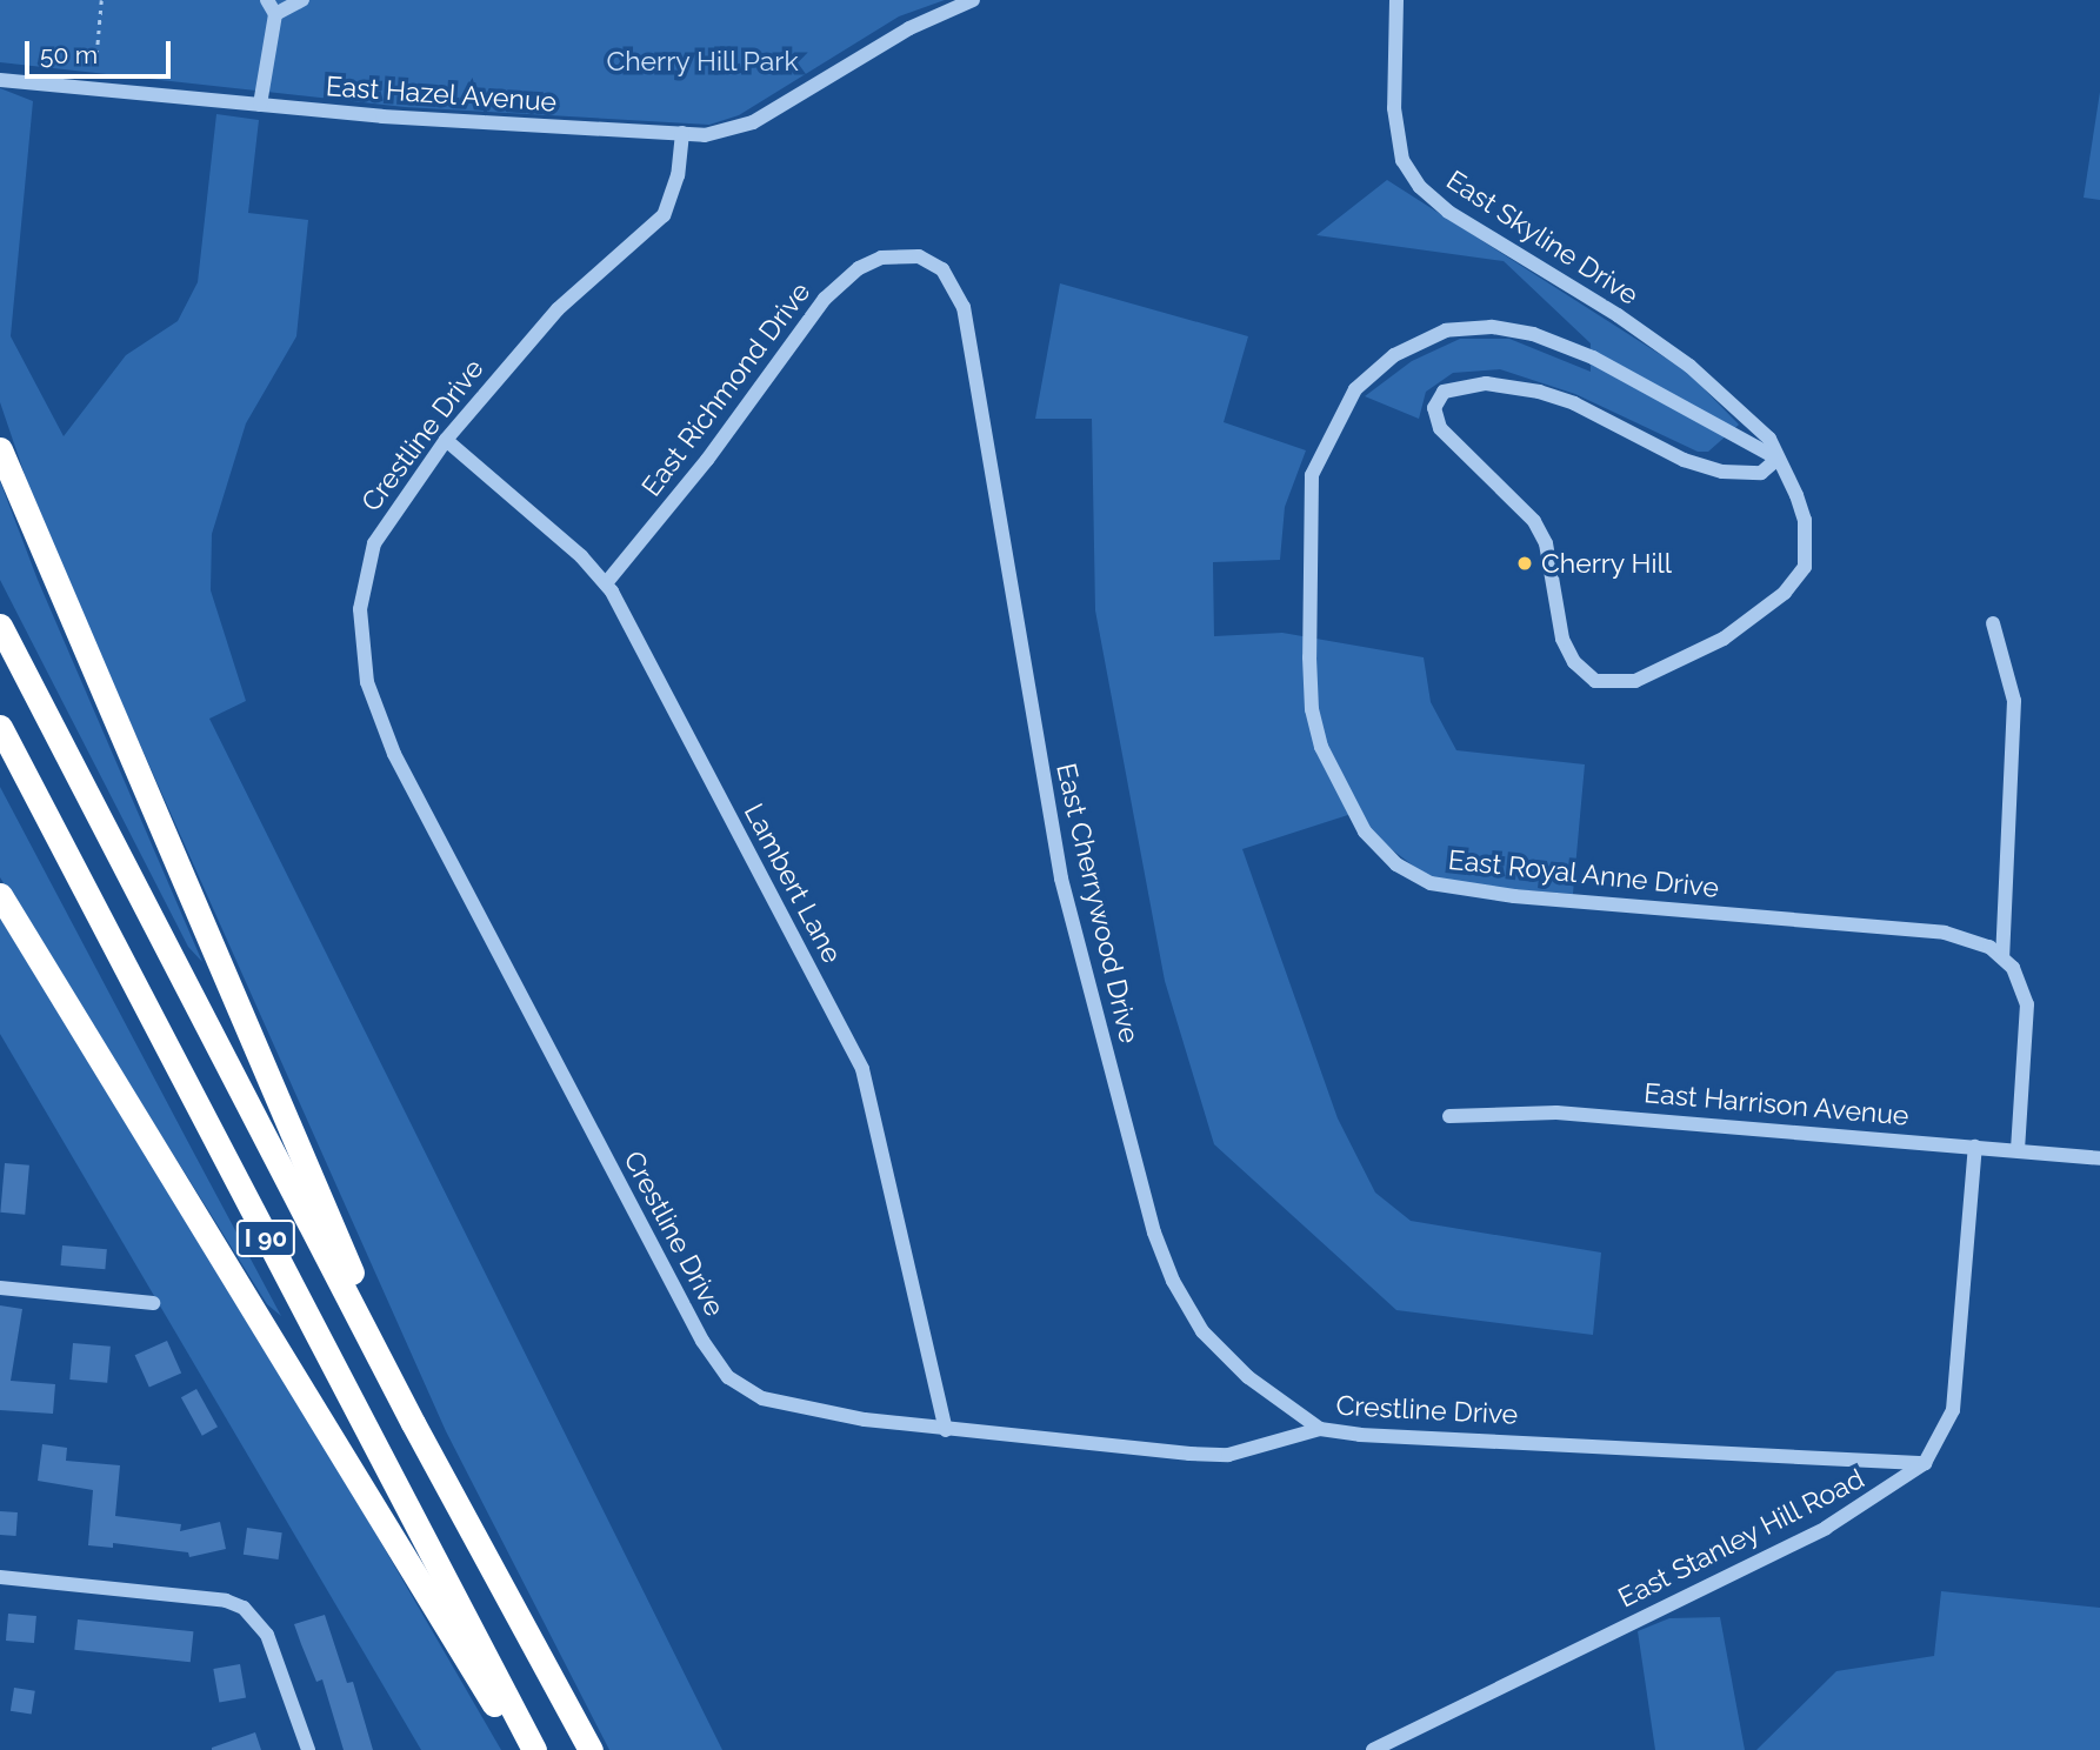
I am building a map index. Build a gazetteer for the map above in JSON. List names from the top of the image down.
{
  "streets": {
    "highway": ["I 90"],
    "street": [
      "East Hazel Avenue",
      "East Skyline Drive",
      "East Richmond Drive",
      "Crestline Drive",
      "East Royal Anne Drive",
      "Lambert Lane",
      "East Cherrywood Drive",
      "East Harrison Avenue",
      "East Stanley Hill Road"
    ]
  },
  "crossings": [
    ["East Hazel Avenue", "Crestline Drive"],
    ["East Skyline Drive", "East Royal Anne Drive"],
    ["East Richmond Drive", "Lambert Lane"],
    ["East Richmond Drive", "East Cherrywood Drive"],
    ["Crestline Drive", "Lambert Lane"],
    ["Crestline Drive", "East Cherrywood Drive"],
    ["Crestline Drive", "East Stanley Hill Road"],
    ["East Harrison Avenue", "East Stanley Hill Road"]
  ],
  "parks": ["Cherry Hill Park"],
  "places": ["Cherry Hill"],
  "scale_bar": "50 m"
}
